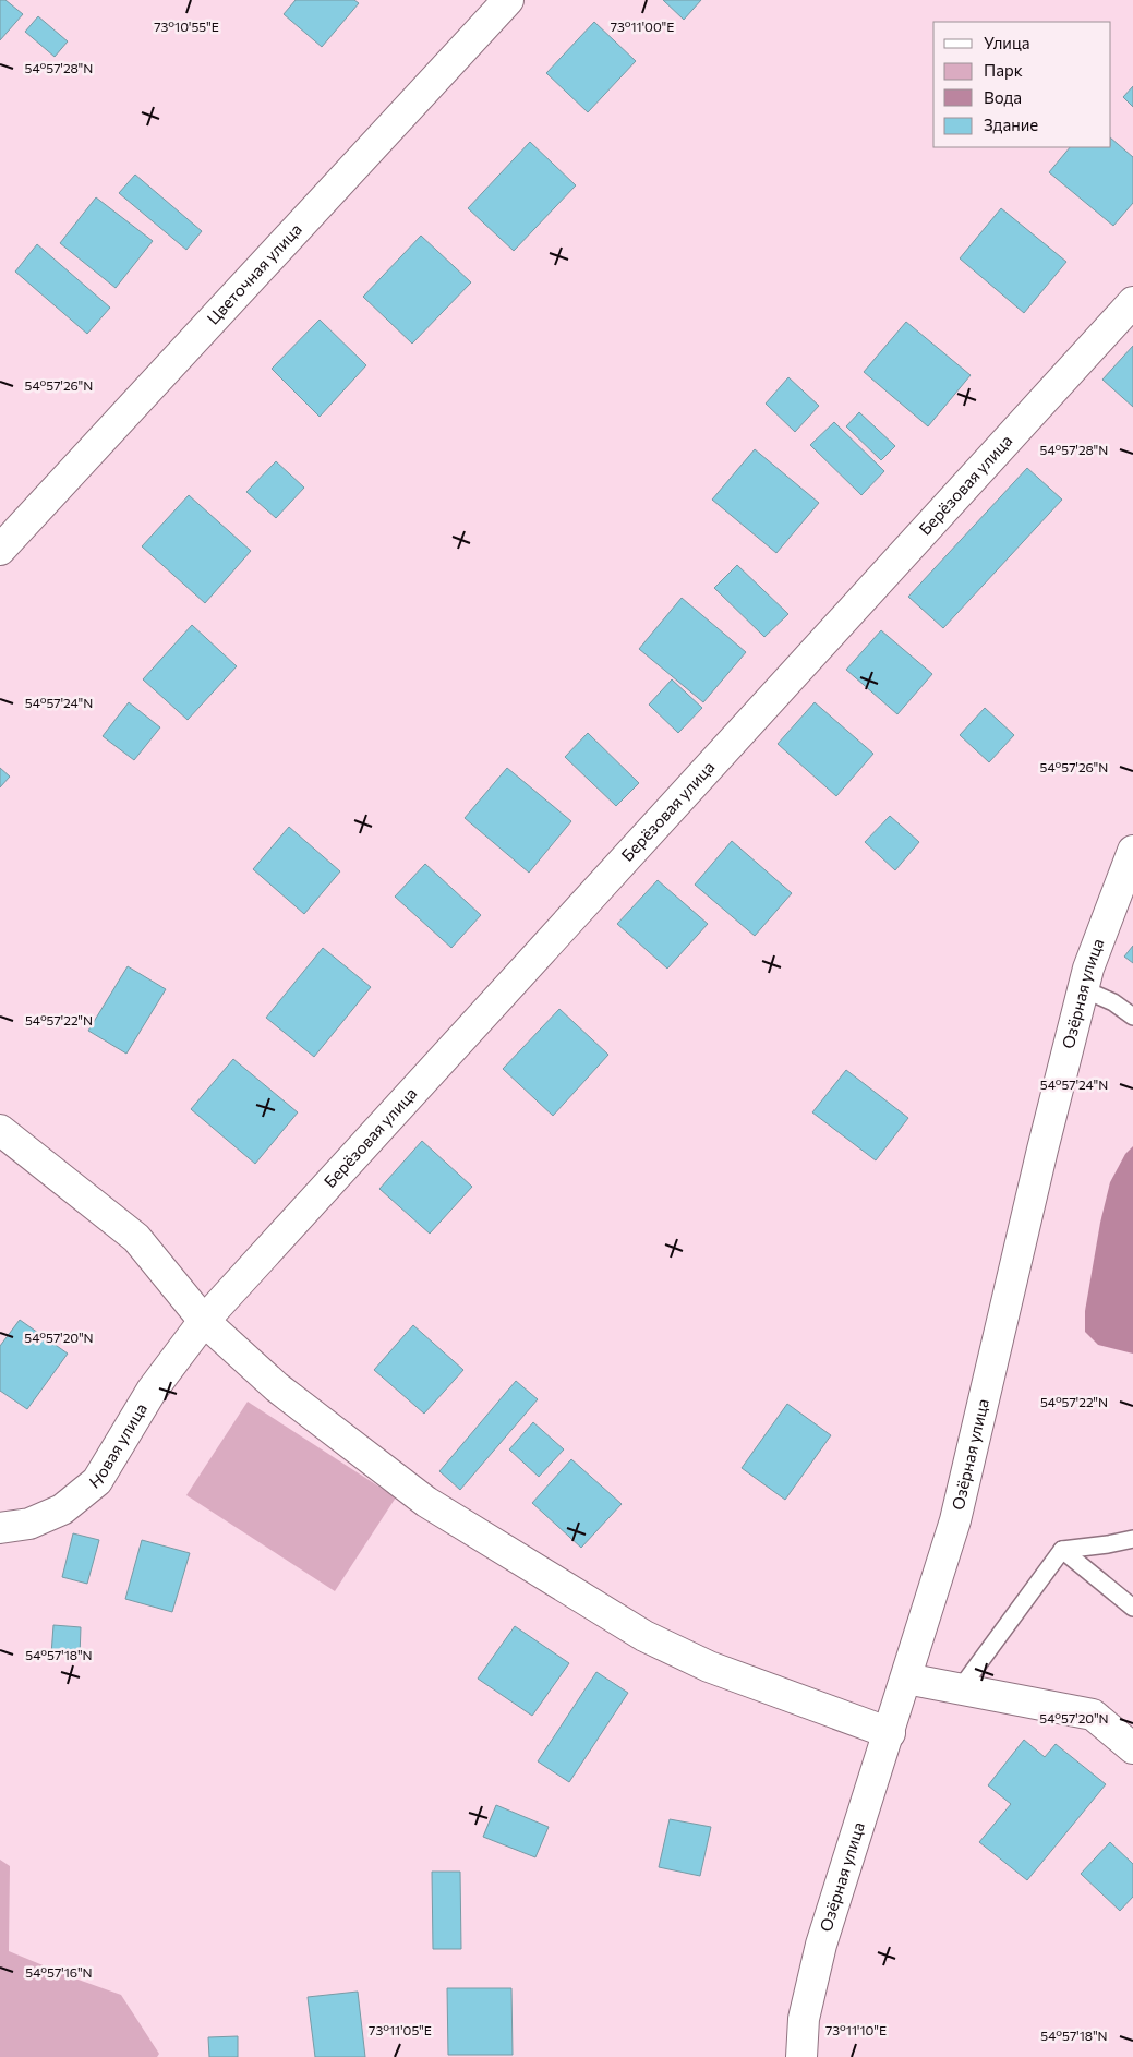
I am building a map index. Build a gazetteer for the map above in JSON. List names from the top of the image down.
{
  "streets": {
    "street": [
      "Цветочная улица",
      "Берёзовая улица",
      "Озёрная улица",
      "Новая улица"
    ]
  },
  "crossings": [
    ["Берёзовая улица", "Новая улица"]
  ],
  "legend": [
    "Улица",
    "Парк",
    "Вода",
    "Здание"
  ],
  "coordinates": [
    "73°10'55\"E",
    "73°11'00\"E",
    "54°57'28\"N",
    "54°57'26\"N",
    "54°57'24\"N",
    "54°57'22\"N",
    "54°57'20\"N",
    "54°57'18\"N",
    "54°57'16\"N",
    "73°11'05\"E",
    "73°11'10\"E"
  ]
}
